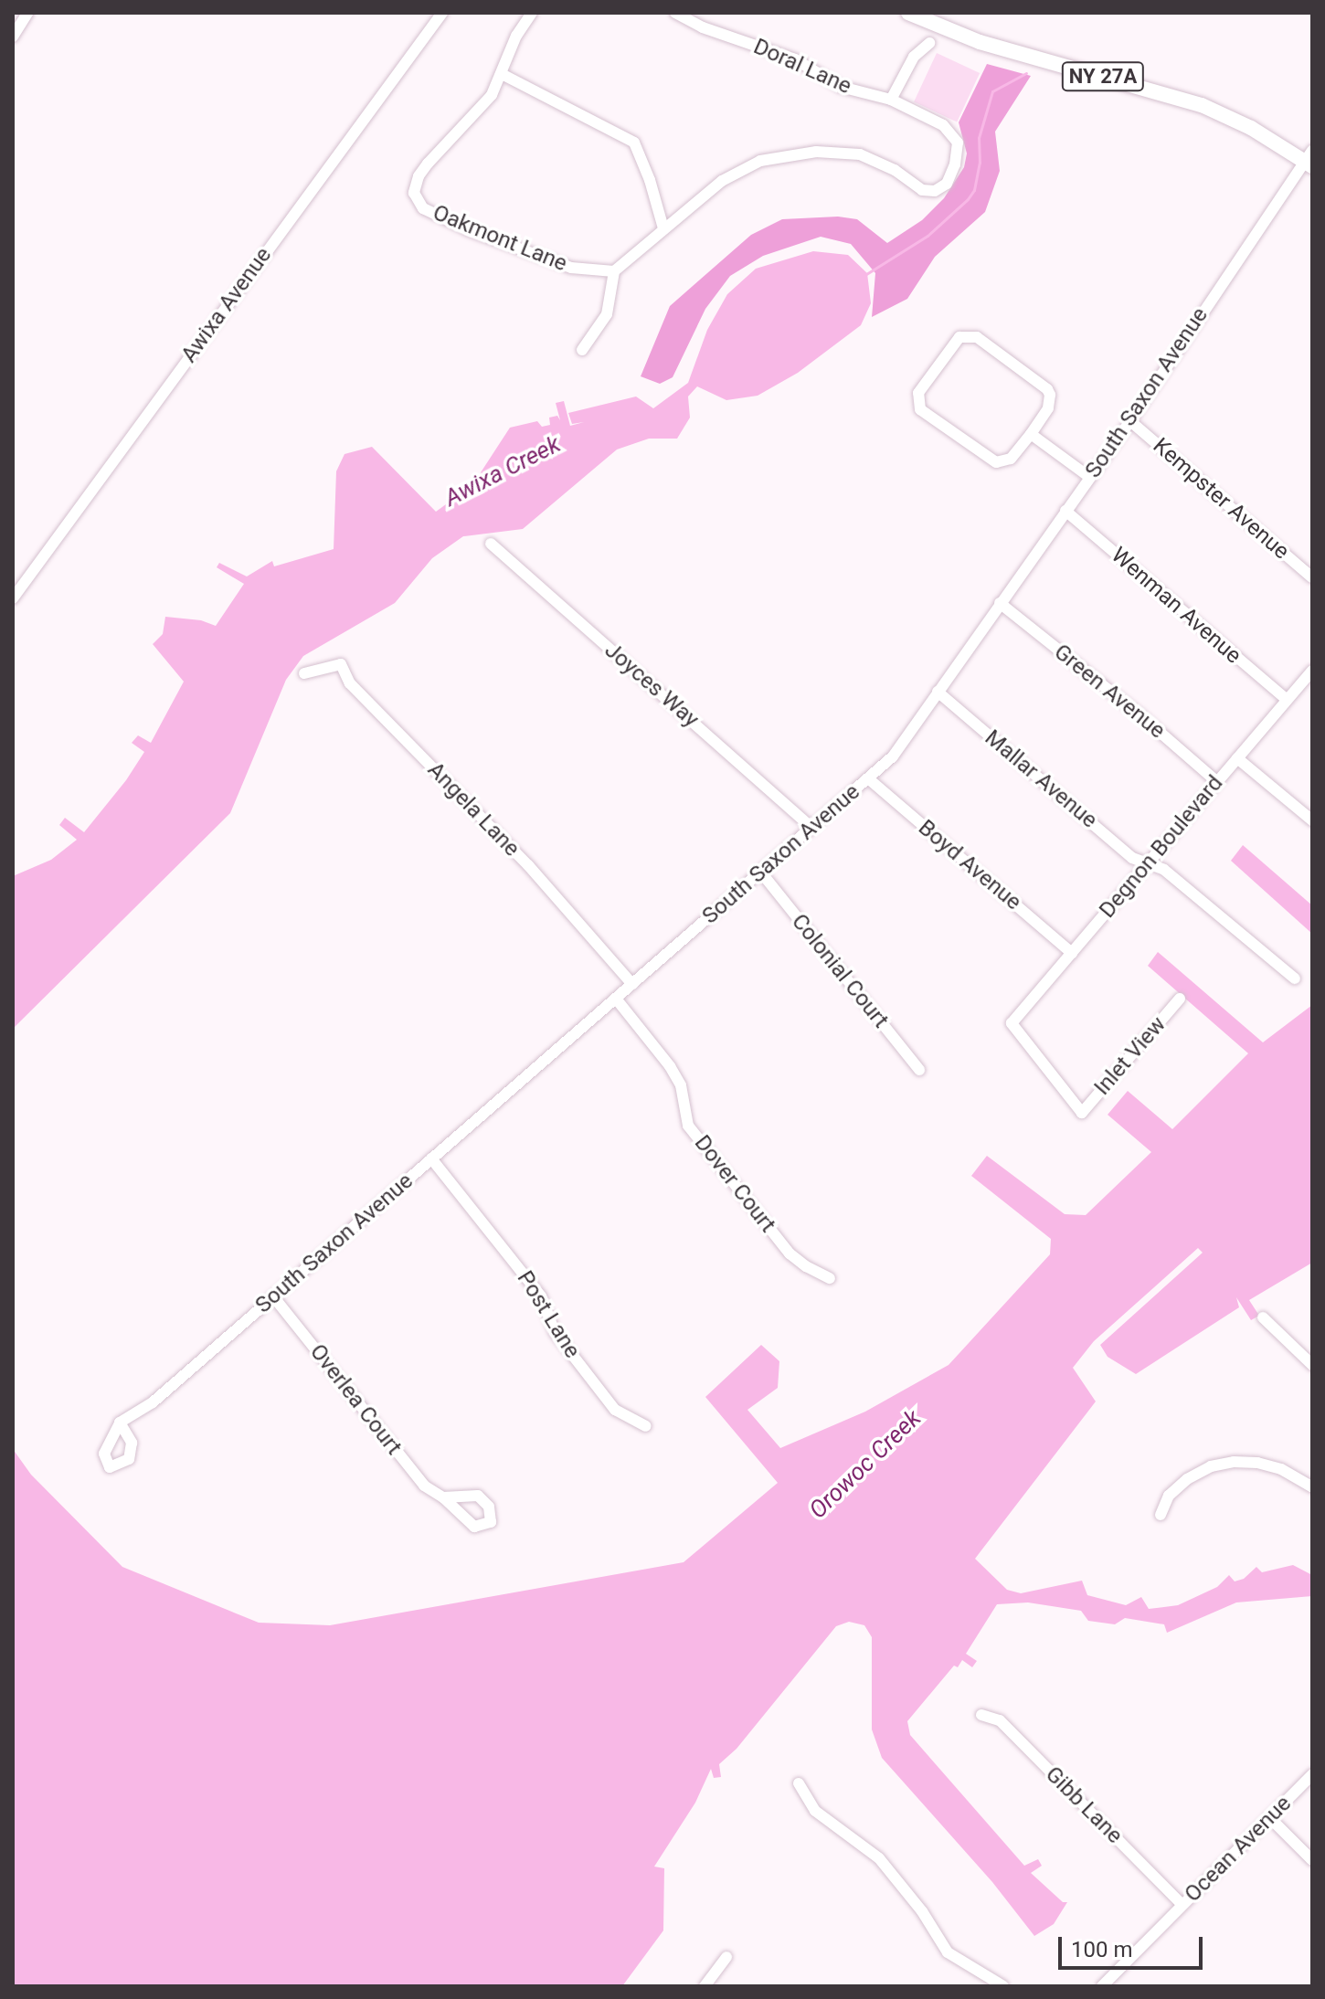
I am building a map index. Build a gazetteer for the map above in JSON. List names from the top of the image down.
{
  "streets": {
    "main road": ["NY 27A"],
    "street": [
      "Doral Lane",
      "Oakmont Lane",
      "Awixa Avenue",
      "South Saxon Avenue",
      "Kempster Avenue",
      "Wenman Avenue",
      "Joyces Way",
      "Green Avenue",
      "Mallar Avenue",
      "Angela Lane",
      "Degnon Boulevard",
      "Boyd Avenue",
      "Colonial Court",
      "Inlet View",
      "Dover Court",
      "Post Lane",
      "Overlea Court",
      "Gibb Lane",
      "Ocean Avenue"
    ]
  },
  "crossings": [
    ["NY 27A", "South Saxon Avenue"],
    ["South Saxon Avenue", "Kempster Avenue"],
    ["South Saxon Avenue", "Wenman Avenue"],
    ["South Saxon Avenue", "Joyces Way"],
    ["South Saxon Avenue", "Green Avenue"],
    ["South Saxon Avenue", "Mallar Avenue"],
    ["South Saxon Avenue", "Angela Lane"],
    ["South Saxon Avenue", "Boyd Avenue"],
    ["South Saxon Avenue", "Colonial Court"],
    ["South Saxon Avenue", "Dover Court"],
    ["South Saxon Avenue", "Post Lane"],
    ["South Saxon Avenue", "Overlea Court"],
    ["Wenman Avenue", "Degnon Boulevard"],
    ["Green Avenue", "Degnon Boulevard"],
    ["Mallar Avenue", "Degnon Boulevard"],
    ["Degnon Boulevard", "Boyd Avenue"],
    ["Degnon Boulevard", "Inlet View"],
    ["Gibb Lane", "Ocean Avenue"]
  ],
  "water": ["Awixa Creek", "Orowoc Creek"],
  "scale_bar": "100 m"
}
